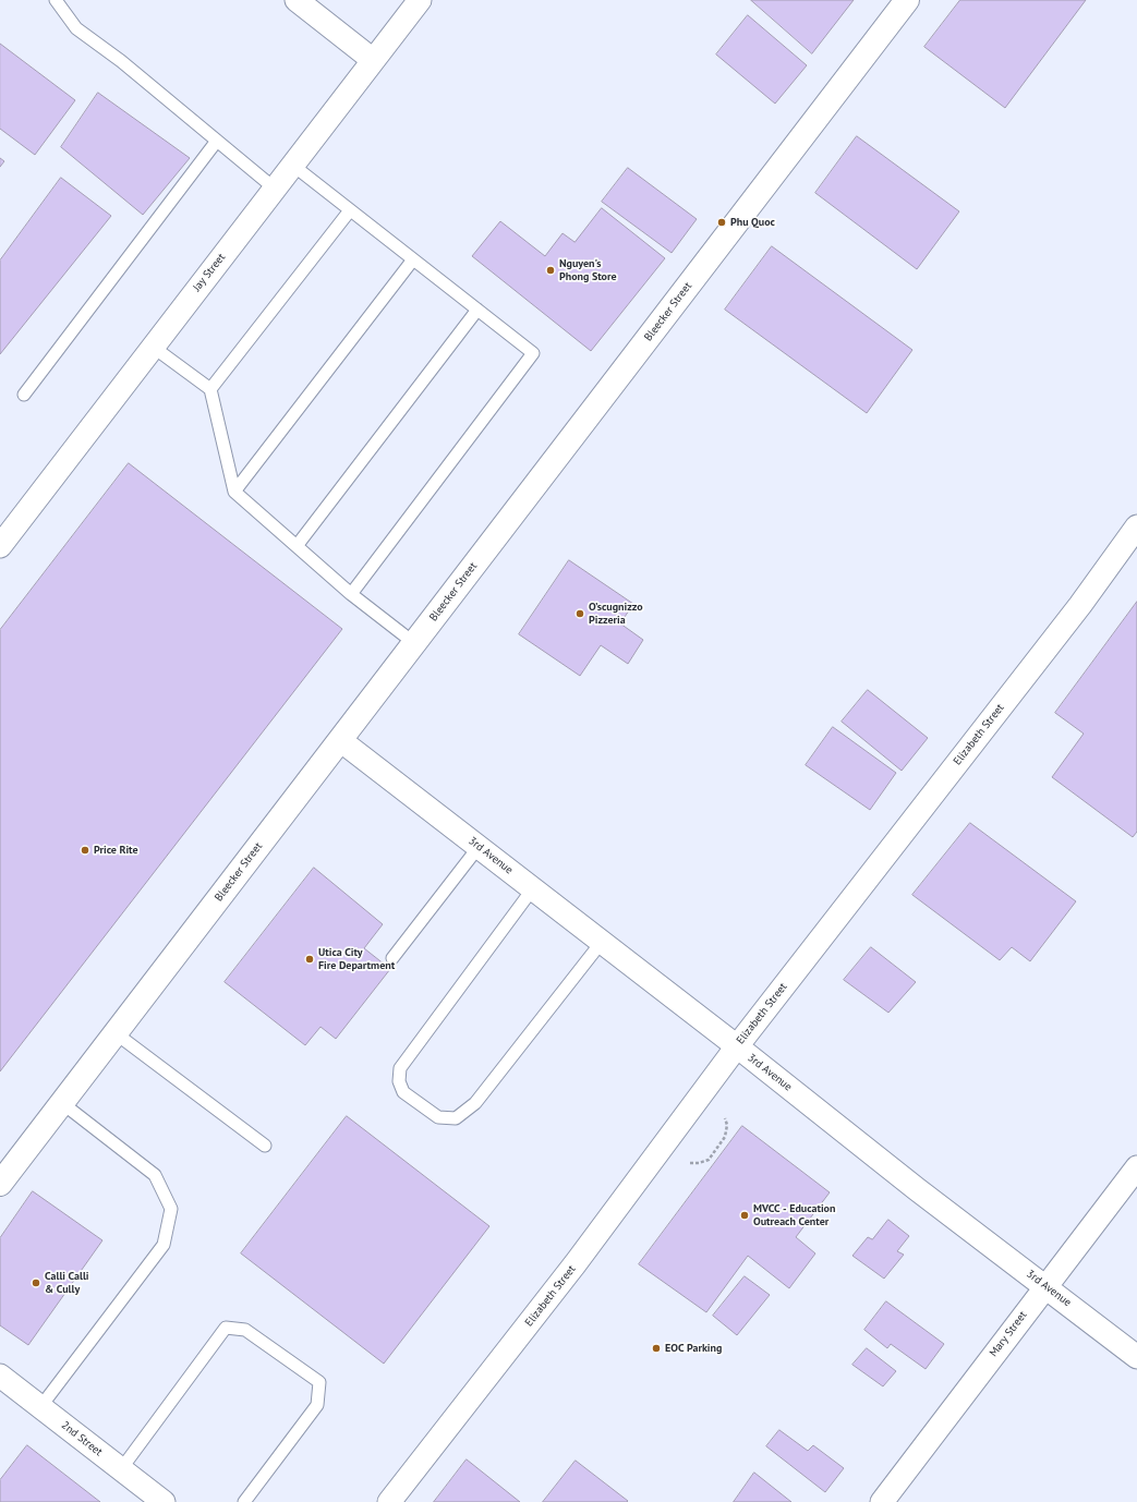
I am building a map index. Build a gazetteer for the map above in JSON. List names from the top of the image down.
{
  "streets": {
    "street": [
      "Jay Street",
      "Bleecker Street",
      "Elizabeth Street",
      "3rd Avenue",
      "Mary Street",
      "2nd Street"
    ]
  },
  "crossings": [
    ["Bleecker Street", "3rd Avenue"],
    ["Elizabeth Street", "3rd Avenue"],
    ["3rd Avenue", "Mary Street"]
  ],
  "places": [
    "Phu Quoc",
    "Nguyen's Phong Store",
    "O’scugnizzo Pizzeria",
    "Price Rite",
    "Utica City Fire Department",
    "MVCC - Education Outreach Center",
    "Calli Calli & Cully",
    "EOC Parking"
  ]
}
